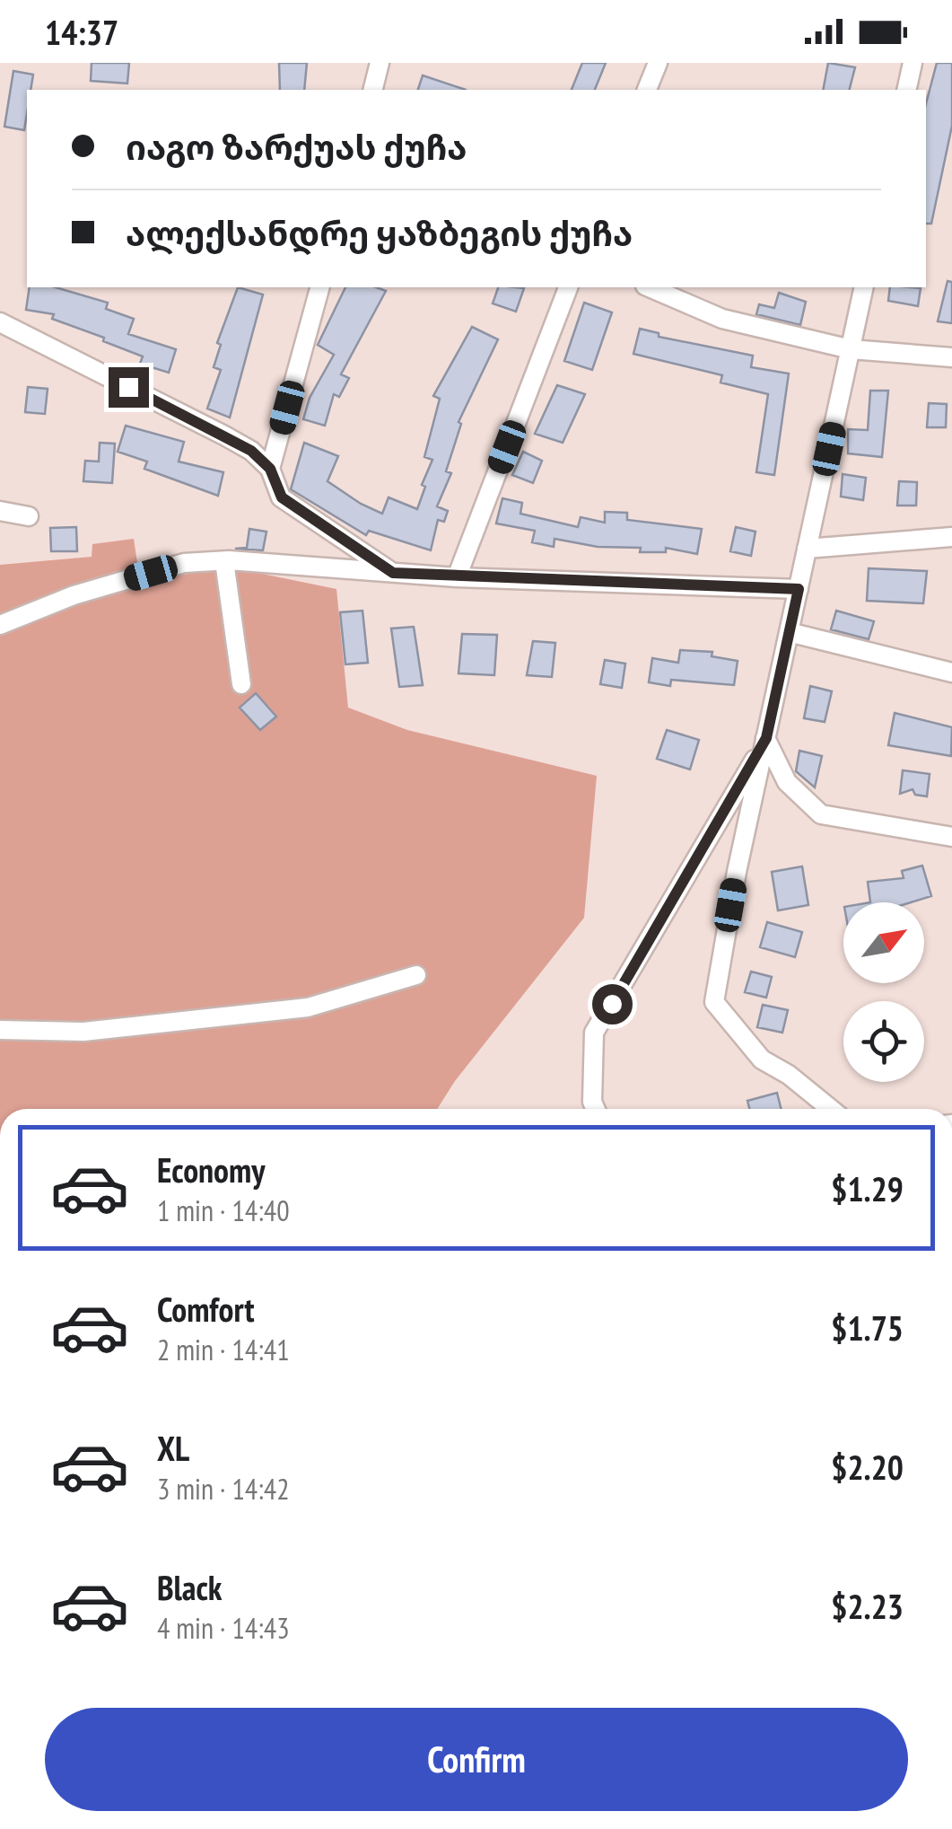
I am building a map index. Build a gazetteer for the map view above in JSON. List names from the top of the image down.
{
  "north": "top right",
  "page": {
    "status": "14:37",
    "banner": ["იაგო ზარქუას ქუჩა", "ალექსანდრე ყაზბეგის ქუჩა"],
    "list": [
      {
        "name": "Economy",
        "note": "1 min · 14:40",
        "value": "$1.29"
      },
      {
        "name": "Comfort",
        "note": "2 min · 14:41",
        "value": "$1.75"
      },
      {
        "name": "XL",
        "note": "3 min · 14:42",
        "value": "$2.20"
      },
      {
        "name": "Black",
        "note": "4 min · 14:43",
        "value": "$2.23"
      }
    ],
    "buttons": "Confirm"
  }
}
